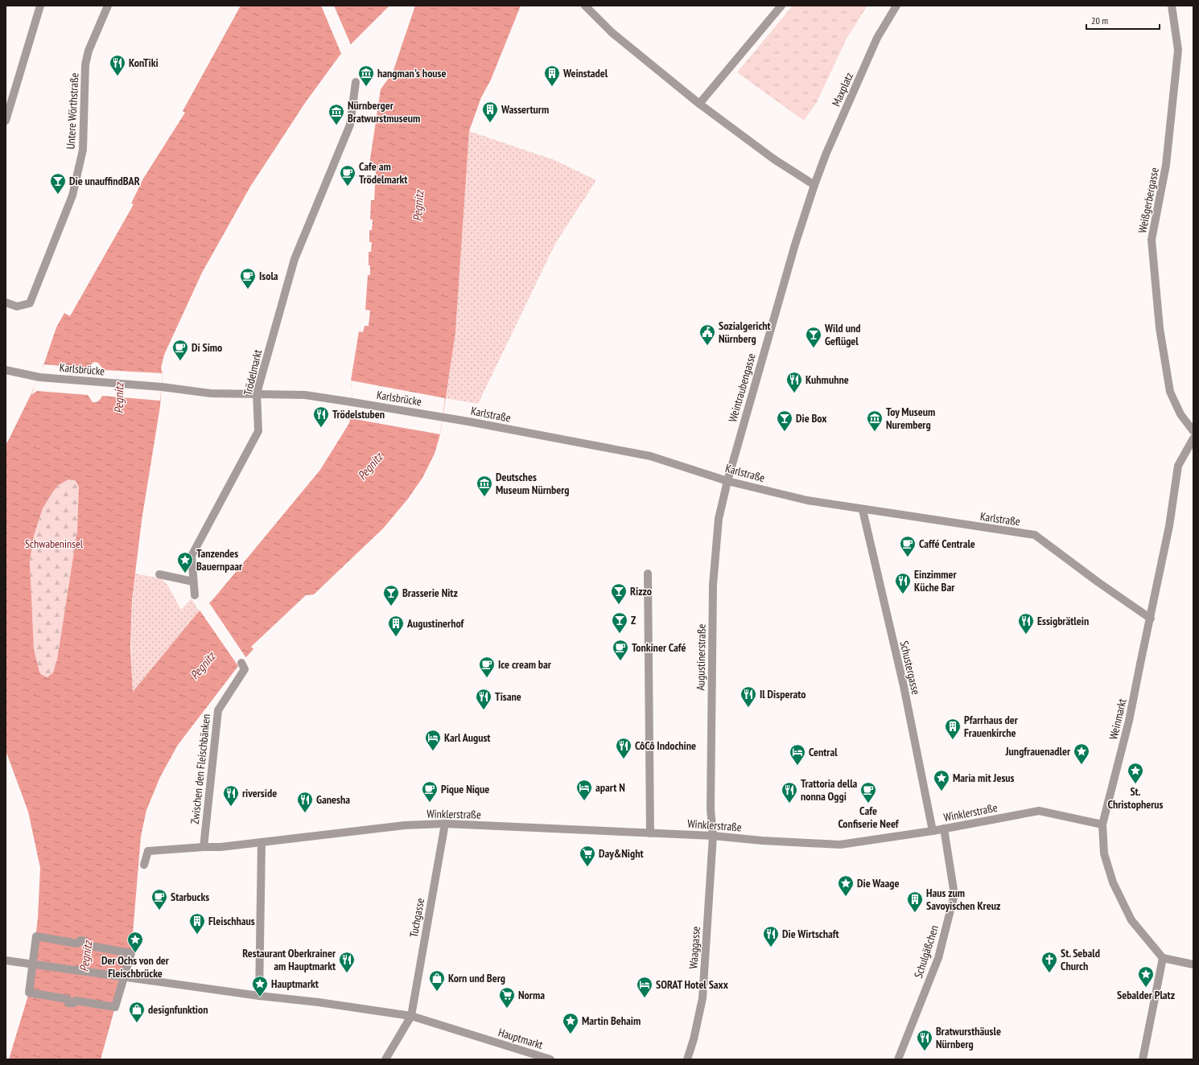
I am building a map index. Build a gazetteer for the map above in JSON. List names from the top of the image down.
{
  "streets": {
    "street": [
      "Maxplatz",
      "Untere Wörthstraße",
      "Weißgerbergasse",
      "Karlsbrücke",
      "Trödelmarkt",
      "Weintraubengasse",
      "Karlstraße",
      "Augustinerstraße",
      "Schustergasse",
      "Weinmarkt",
      "Zwischen den Fleischbänken",
      "Winklerstraße",
      "Tuchgasse",
      "Waaggasse",
      "Schulgäßchen",
      "Hauptmarkt"
    ]
  },
  "crossings": [
    ["Maxplatz", "Weintraubengasse"],
    ["Karlsbrücke", "Trödelmarkt"],
    ["Karlsbrücke", "Karlstraße"],
    ["Weintraubengasse", "Karlstraße"],
    ["Weintraubengasse", "Augustinerstraße"],
    ["Karlstraße", "Augustinerstraße"],
    ["Karlstraße", "Schustergasse"],
    ["Karlstraße", "Weinmarkt"],
    ["Augustinerstraße", "Winklerstraße"],
    ["Augustinerstraße", "Waaggasse"],
    ["Schustergasse", "Winklerstraße"],
    ["Weinmarkt", "Winklerstraße"],
    ["Zwischen den Fleischbänken", "Winklerstraße"],
    ["Winklerstraße", "Tuchgasse"],
    ["Winklerstraße", "Waaggasse"],
    ["Winklerstraße", "Schulgäßchen"],
    ["Tuchgasse", "Hauptmarkt"]
  ],
  "water": ["Pegnitz"],
  "parks": ["Schwabeninsel"],
  "places": {
    "restaurant": [
      "KonTiki",
      "Kuhmuhne",
      "Trödelstuben",
      "Einzimmer Küche Bar",
      "Essigbrätlein",
      "Il Disperato",
      "Tisane",
      "CôCô Indochine",
      "Trattoria della nonna Oggi",
      "riverside",
      "Ganesha",
      "Die Wirtschaft",
      "Restaurant Oberkrainer am Hauptmarkt",
      "Bratwursthäusle Nürnberg"
    ],
    "museum": [
      "hangman's house",
      "Nürnberger Bratwurstmuseum",
      "Toy Museum Nuremberg",
      "Deutsches Museum Nürnberg"
    ],
    "building": [
      "Weinstadel",
      "Wasserturm",
      "Augustinerhof",
      "Pfarrhaus der Frauenkirche",
      "Haus zum Savoyischen Kreuz",
      "Fleischhaus"
    ],
    "cafe": [
      "Cafe am Trödelmarkt",
      "Isola",
      "Di Simo",
      "Caffé Centrale",
      "Tonkiner Café",
      "Ice cream bar",
      "Pique Nique",
      "Cafe Confiserie Neef",
      "Starbucks"
    ],
    "bar": [
      "Die unauffindBAR",
      "Wild und Geflügel",
      "Die Box",
      "Rizzo",
      "Brasserie Nitz",
      "Z"
    ],
    "public building": ["Sozialgericht Nürnberg"],
    "place": [
      "Tanzendes Bauernpaar",
      "Jungfrauenadler",
      "St. Christopherus",
      "Maria mit Jesus",
      "Die Waage",
      "Der Ochs von der Fleischbrücke",
      "Sebalder Platz",
      "Hauptmarkt",
      "Martin Behaim"
    ],
    "hotel": [
      "Karl August",
      "Central",
      "apart N",
      "SORAT Hotel Saxx"
    ],
    "supermarket": ["Day&Night", "Norma"],
    "church": ["St. Sebald Church"],
    "shop": ["Korn und Berg", "designfunktion"]
  },
  "scale_bar": "20 m"
}
